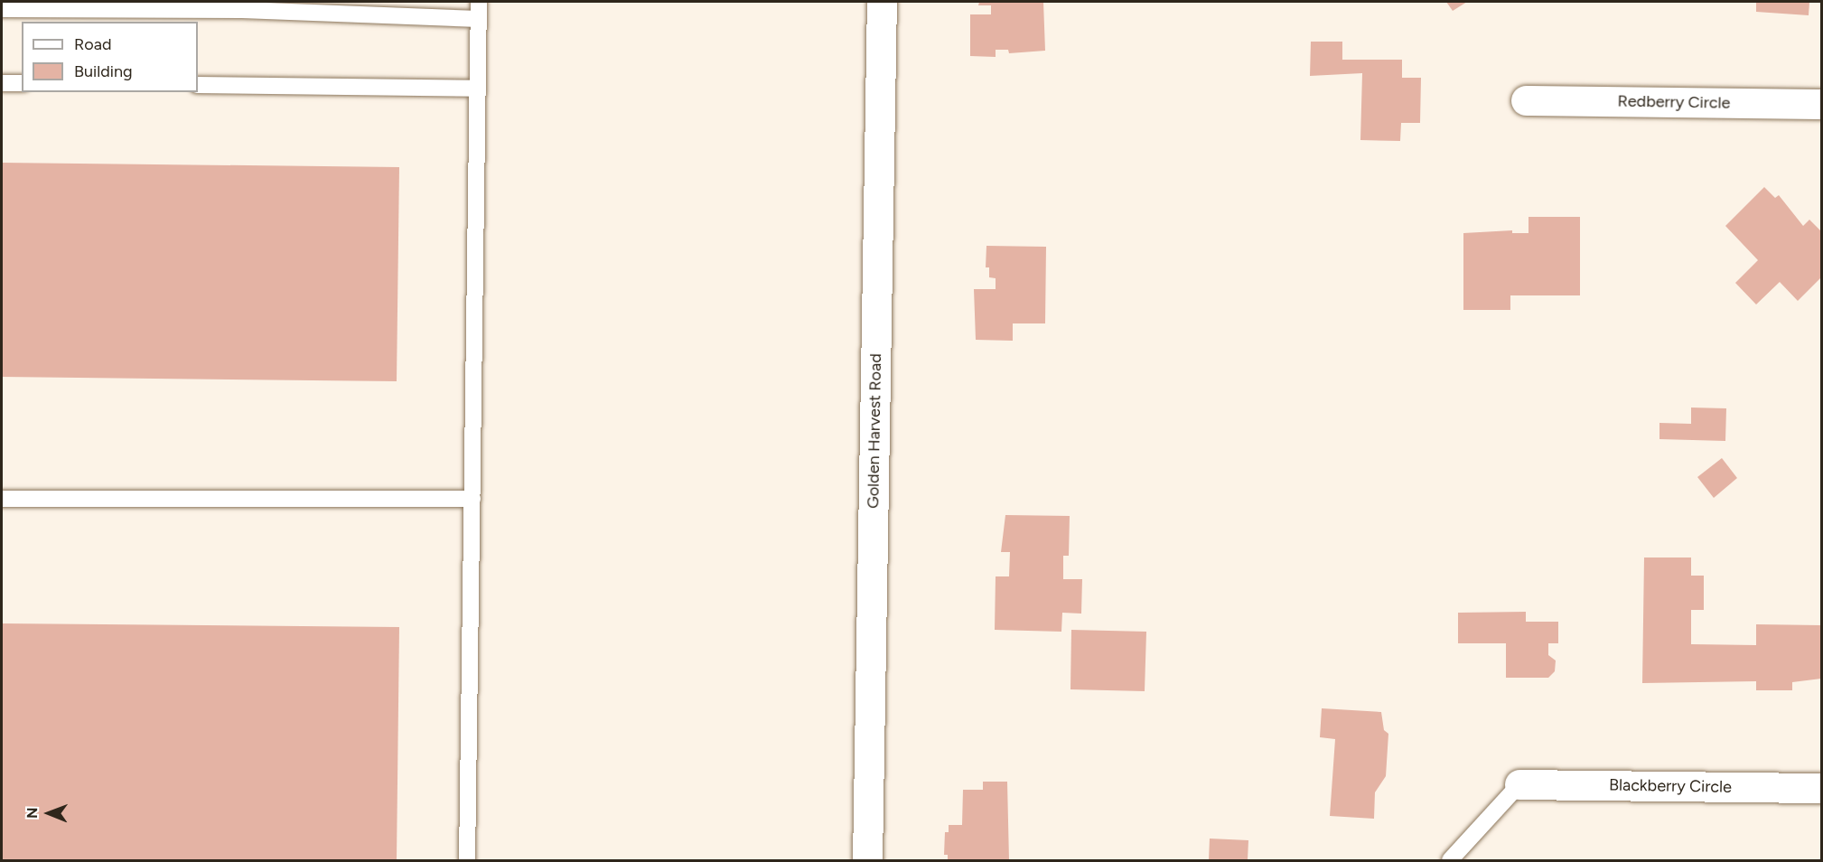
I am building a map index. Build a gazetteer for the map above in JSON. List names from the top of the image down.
{
  "streets": {
    "street": ["Redberry Circle", "Golden Harvest Road", "Blackberry Circle"]
  },
  "legend": ["Road", "Building"],
  "north": "left"
}
